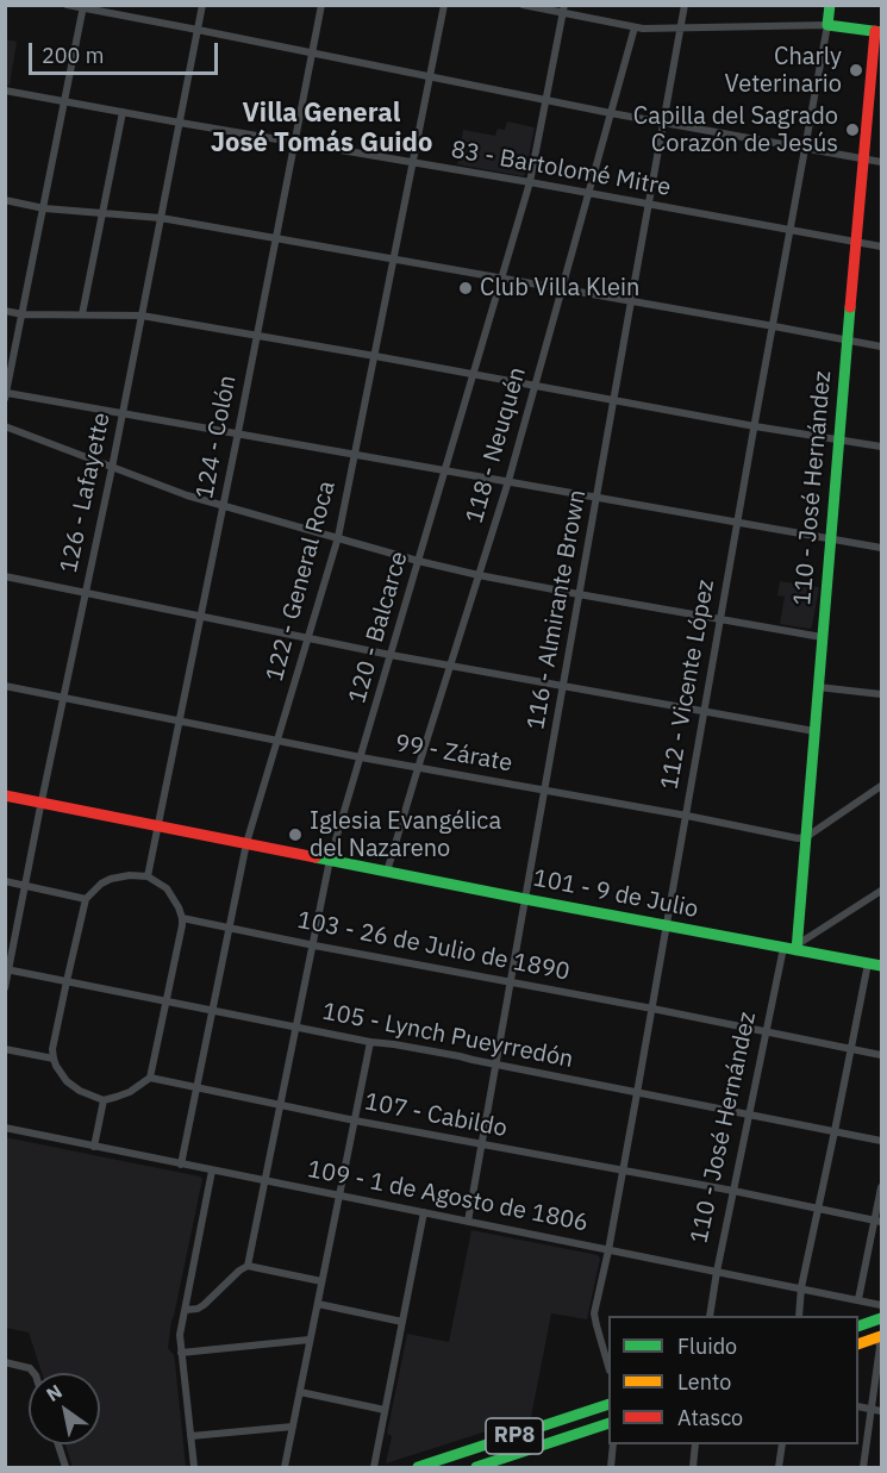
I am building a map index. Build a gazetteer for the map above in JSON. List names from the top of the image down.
{
  "streets": {
    "street": [
      "83 - Bartolomé Mitre",
      "124 - Colón",
      "118 - Neuquén",
      "110 - José Hernández",
      "126 - Lafayette",
      "122 - General Roca",
      "116 - Almirante Brown",
      "120 - Balcarce",
      "112 - Vicente López",
      "99 - Zárate",
      "101 - 9 de Julio",
      "103 - 26 de Julio de 1890",
      "105 - Lynch Pueyrredón",
      "107 - Cabildo",
      "109 - 1 de Agosto de 1806",
      "RP8"
    ]
  },
  "crossings": [
    ["83 - Bartolomé Mitre", "124 - Colón"],
    ["83 - Bartolomé Mitre", "118 - Neuquén"],
    ["83 - Bartolomé Mitre", "110 - José Hernández"],
    ["83 - Bartolomé Mitre", "126 - Lafayette"],
    ["83 - Bartolomé Mitre", "122 - General Roca"],
    ["83 - Bartolomé Mitre", "116 - Almirante Brown"],
    ["83 - Bartolomé Mitre", "120 - Balcarce"],
    ["83 - Bartolomé Mitre", "112 - Vicente López"],
    ["124 - Colón", "99 - Zárate"],
    ["124 - Colón", "101 - 9 de Julio"],
    ["124 - Colón", "103 - 26 de Julio de 1890"],
    ["124 - Colón", "105 - Lynch Pueyrredón"],
    ["118 - Neuquén", "99 - Zárate"],
    ["118 - Neuquén", "101 - 9 de Julio"],
    ["110 - José Hernández", "99 - Zárate"],
    ["110 - José Hernández", "101 - 9 de Julio"],
    ["110 - José Hernández", "103 - 26 de Julio de 1890"],
    ["110 - José Hernández", "105 - Lynch Pueyrredón"],
    ["110 - José Hernández", "107 - Cabildo"],
    ["110 - José Hernández", "109 - 1 de Agosto de 1806"],
    ["126 - Lafayette", "99 - Zárate"],
    ["126 - Lafayette", "101 - 9 de Julio"],
    ["126 - Lafayette", "105 - Lynch Pueyrredón"],
    ["122 - General Roca", "99 - Zárate"],
    ["122 - General Roca", "101 - 9 de Julio"],
    ["122 - General Roca", "103 - 26 de Julio de 1890"],
    ["122 - General Roca", "105 - Lynch Pueyrredón"],
    ["122 - General Roca", "107 - Cabildo"],
    ["122 - General Roca", "109 - 1 de Agosto de 1806"],
    ["116 - Almirante Brown", "99 - Zárate"],
    ["116 - Almirante Brown", "101 - 9 de Julio"],
    ["116 - Almirante Brown", "103 - 26 de Julio de 1890"],
    ["116 - Almirante Brown", "105 - Lynch Pueyrredón"],
    ["116 - Almirante Brown", "107 - Cabildo"],
    ["116 - Almirante Brown", "109 - 1 de Agosto de 1806"],
    ["120 - Balcarce", "99 - Zárate"],
    ["120 - Balcarce", "101 - 9 de Julio"],
    ["120 - Balcarce", "103 - 26 de Julio de 1890"],
    ["120 - Balcarce", "105 - Lynch Pueyrredón"],
    ["120 - Balcarce", "107 - Cabildo"],
    ["120 - Balcarce", "109 - 1 de Agosto de 1806"],
    ["112 - Vicente López", "99 - Zárate"],
    ["112 - Vicente López", "101 - 9 de Julio"],
    ["112 - Vicente López", "103 - 26 de Julio de 1890"],
    ["112 - Vicente López", "105 - Lynch Pueyrredón"],
    ["112 - Vicente López", "107 - Cabildo"],
    ["112 - Vicente López", "109 - 1 de Agosto de 1806"],
    ["103 - 26 de Julio de 1890", "105 - Lynch Pueyrredón"],
    ["105 - Lynch Pueyrredón", "107 - Cabildo"]
  ],
  "districts": ["Villa General José Tomás Guido"],
  "places": [
    "Charly Veterinario",
    "Capilla del Sagrado Corazón de Jesús",
    "Club Villa Klein",
    "Iglesia Evangélica del Nazareno"
  ],
  "legend": ["Fluido", "Lento", "Atasco"],
  "scale_bar": "200 m",
  "north": "top left"
}
